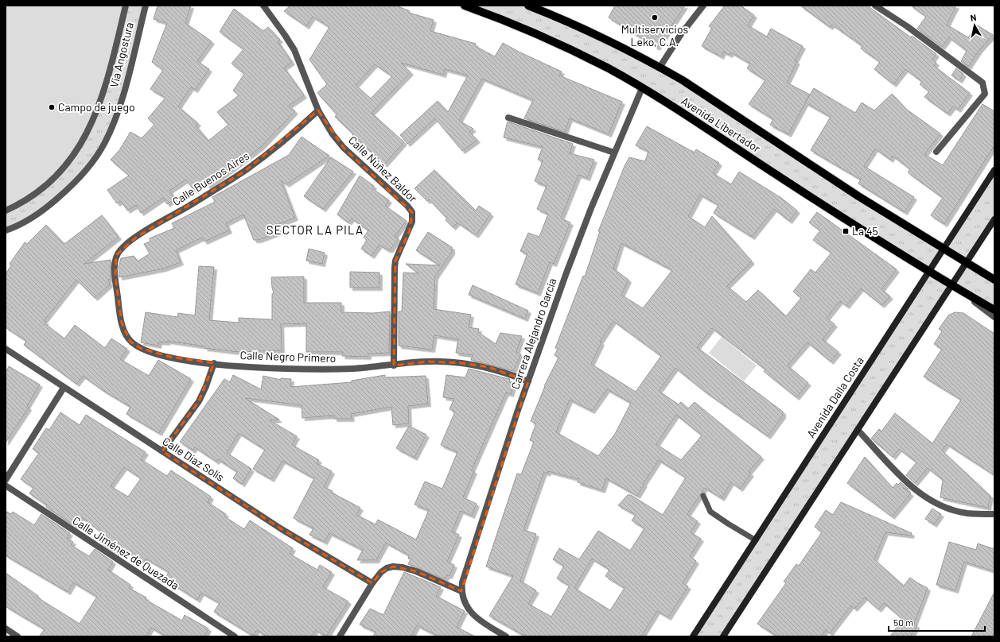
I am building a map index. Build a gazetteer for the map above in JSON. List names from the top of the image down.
{
  "streets": {
    "main road": ["Avenida Libertador"],
    "street": [
      "Vía Angostura",
      "Calle Núñez Baldor",
      "Calle Buenos Aires",
      "Carrera Alejandro García",
      "Calle Negro Primero",
      "Avenida Dalla Costa",
      "Calle Díaz Solís",
      "Calle Jiménez de Quezada"
    ]
  },
  "crossings": [
    ["Avenida Libertador", "Carrera Alejandro García"],
    ["Avenida Libertador", "Avenida Dalla Costa"],
    ["Calle Núñez Baldor", "Calle Buenos Aires"],
    ["Calle Núñez Baldor", "Calle Negro Primero"],
    ["Calle Buenos Aires", "Calle Negro Primero"],
    ["Carrera Alejandro García", "Calle Negro Primero"]
  ],
  "districts": ["SECTOR LA PILA"],
  "places": {
    "other": ["Multiservicios Leko, C.A.", "Campo de juego"],
    "transit": ["La 45"]
  },
  "scale_bar": "50 m",
  "north": "top"
}
